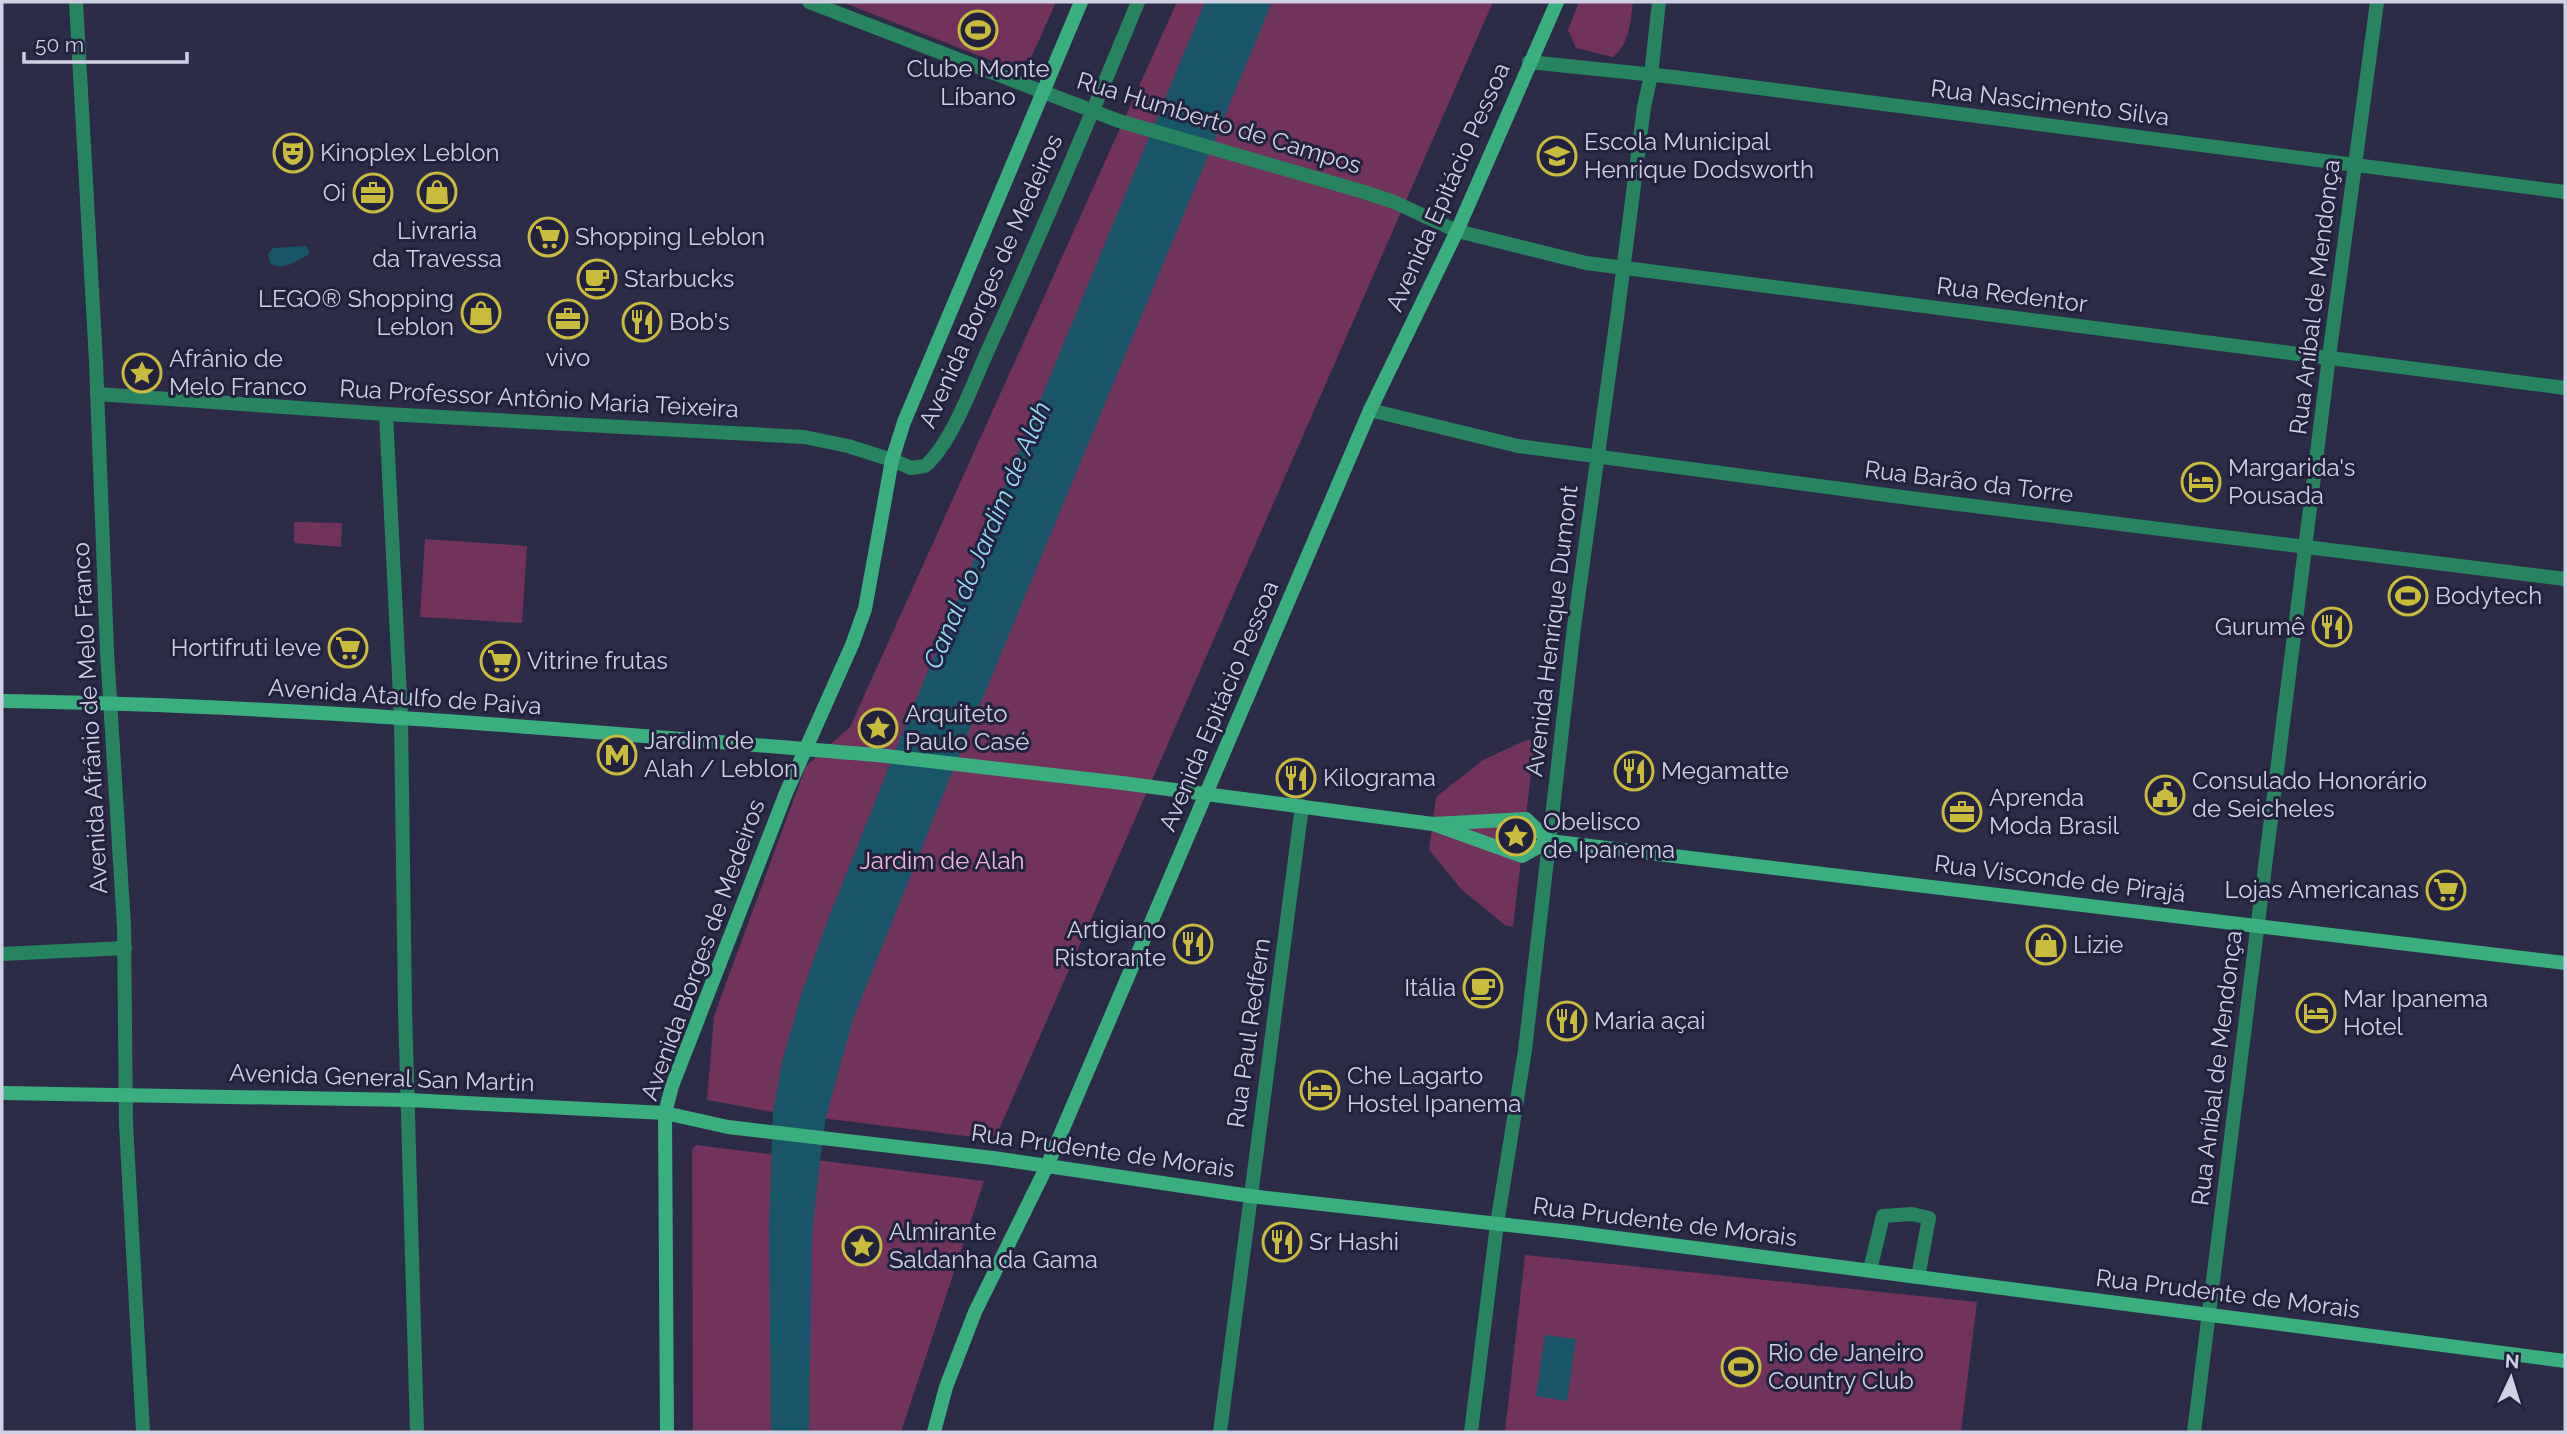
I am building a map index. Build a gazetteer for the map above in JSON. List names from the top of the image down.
{
  "streets": {
    "main road": [
      "Avenida Epitácio Pessoa",
      "Avenida Borges de Medeiros",
      "Avenida Ataulfo de Paiva",
      "Rua Visconde de Pirajá",
      "Avenida General San Martin",
      "Rua Prudente de Morais"
    ],
    "street": [
      "Rua Nascimento Silva",
      "Rua Humberto de Campos",
      "Rua Redentor",
      "Rua Aníbal de Mendonça",
      "Rua Professor Antônio Maria Teixeira",
      "Rua Barão da Torre",
      "Avenida Henrique Dumont",
      "Avenida Afrânio de Melo Franco",
      "Rua Paul Redfern"
    ]
  },
  "crossings": [
    ["Rua Nascimento Silva", "Avenida Epitácio Pessoa"],
    ["Rua Nascimento Silva", "Rua Aníbal de Mendonça"],
    ["Rua Nascimento Silva", "Avenida Henrique Dumont"],
    ["Rua Humberto de Campos", "Avenida Epitácio Pessoa"],
    ["Rua Humberto de Campos", "Avenida Borges de Medeiros"],
    ["Rua Humberto de Campos", "Rua Redentor"],
    ["Avenida Epitácio Pessoa", "Rua Redentor"],
    ["Avenida Epitácio Pessoa", "Rua Barão da Torre"],
    ["Avenida Epitácio Pessoa", "Avenida Ataulfo de Paiva"],
    ["Avenida Epitácio Pessoa", "Rua Prudente de Morais"],
    ["Avenida Borges de Medeiros", "Rua Professor Antônio Maria Teixeira"],
    ["Avenida Borges de Medeiros", "Avenida Ataulfo de Paiva"],
    ["Avenida Borges de Medeiros", "Avenida General San Martin"],
    ["Rua Redentor", "Rua Aníbal de Mendonça"],
    ["Rua Redentor", "Avenida Henrique Dumont"],
    ["Rua Aníbal de Mendonça", "Rua Barão da Torre"],
    ["Rua Aníbal de Mendonça", "Rua Visconde de Pirajá"],
    ["Rua Aníbal de Mendonça", "Rua Prudente de Morais"],
    ["Rua Professor Antônio Maria Teixeira", "Avenida Afrânio de Melo Franco"],
    ["Rua Barão da Torre", "Avenida Henrique Dumont"],
    ["Avenida Henrique Dumont", "Rua Visconde de Pirajá"],
    ["Avenida Henrique Dumont", "Rua Prudente de Morais"],
    ["Avenida Ataulfo de Paiva", "Avenida Afrânio de Melo Franco"],
    ["Avenida Afrânio de Melo Franco", "Avenida General San Martin"],
    ["Rua Paul Redfern", "Rua Prudente de Morais"],
    ["Avenida General San Martin", "Rua Prudente de Morais"]
  ],
  "water": ["Canal do Jardim de Alah"],
  "parks": ["Jardim de Alah"],
  "places": {
    "sports": ["Clube Monte Líbano", "Bodytech", "Rio de Janeiro Country Club"],
    "theatre": ["Kinoplex Leblon"],
    "school or university": ["Escola Municipal Henrique Dodsworth"],
    "shop": ["Livraria da Travessa", "LEGO® Shopping Leblon", "Lizie"],
    "office": ["Oi", "vivo", "Aprenda Moda Brasil"],
    "supermarket": [
      "Shopping Leblon",
      "Hortifruti leve",
      "Vitrine frutas",
      "Lojas Americanas"
    ],
    "cafe": ["Starbucks", "Itália"],
    "restaurant": [
      "Bob's",
      "Gurumê",
      "Megamatte",
      "Kilograma",
      "Artigiano Ristorante",
      "Maria açai",
      "Sr Hashi"
    ],
    "place": [
      "Afrânio de Melo Franco",
      "Arquiteto Paulo Casé",
      "Obelisco de Ipanema",
      "Almirante Saldanha da Gama"
    ],
    "hotel": ["Margarida's Pousada", "Mar Ipanema Hotel", "Che Lagarto Hostel Ipanema"],
    "metro station": ["Jardim de Alah / Leblon"],
    "public building": ["Consulado Honorário de Seicheles"]
  },
  "scale_bar": "50 m",
  "north": "top"
}
